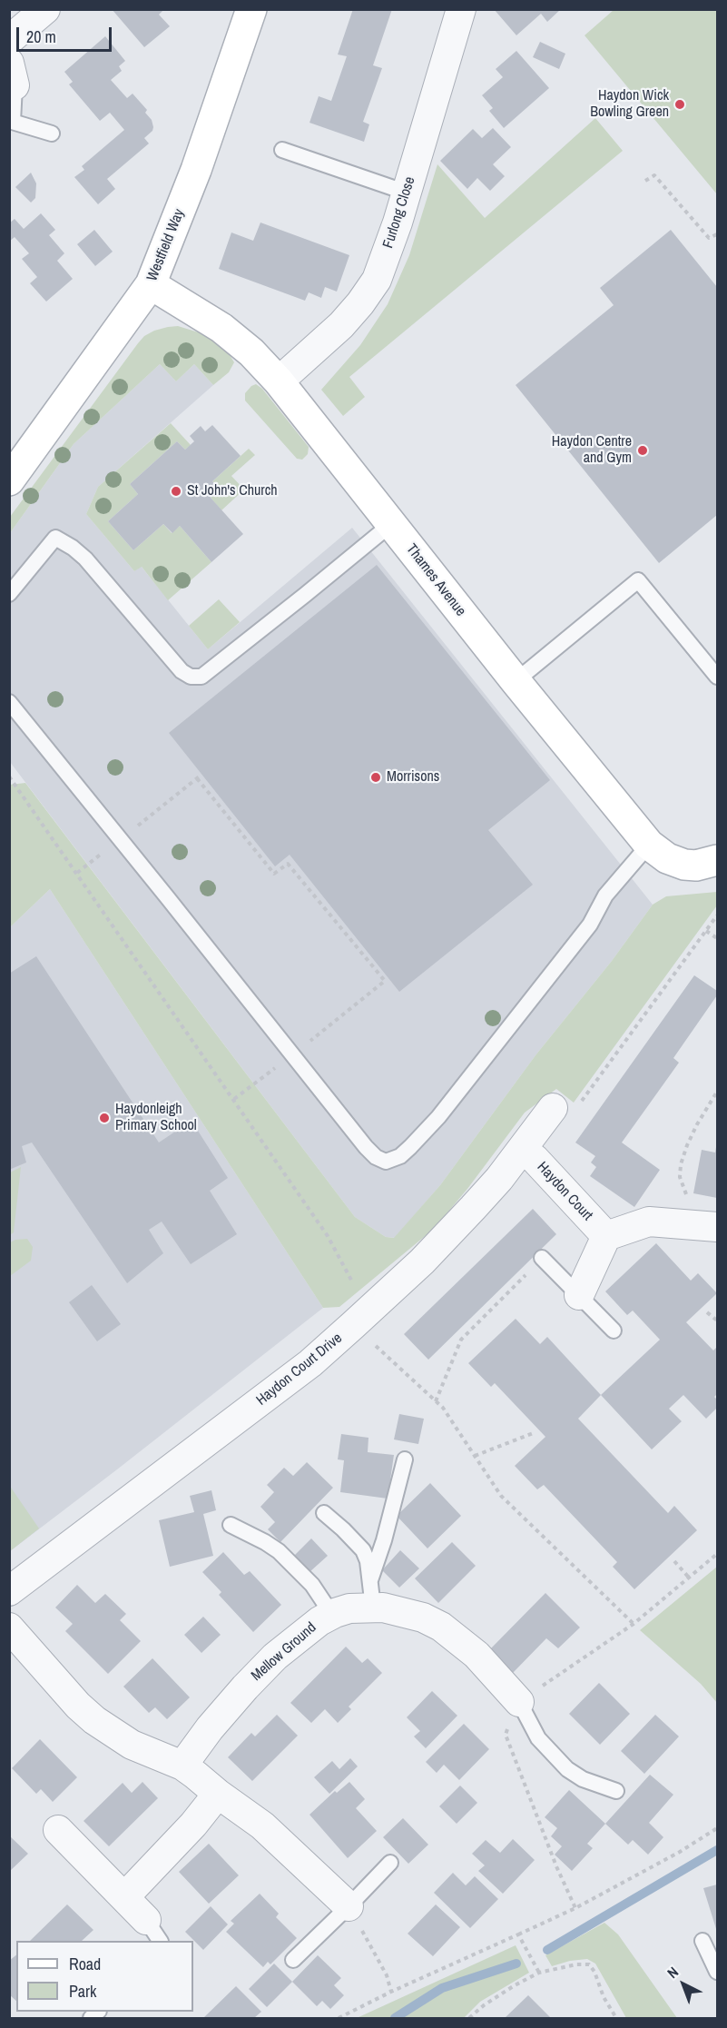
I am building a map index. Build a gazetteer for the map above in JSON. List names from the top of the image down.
{
  "streets": {
    "street": [
      "Furlong Close",
      "Westfield Way",
      "Thames Avenue",
      "Haydon Court",
      "Haydon Court Drive",
      "Mellow Ground"
    ]
  },
  "crossings": [
    ["Furlong Close", "Thames Avenue"],
    ["Westfield Way", "Thames Avenue"],
    ["Haydon Court", "Haydon Court Drive"]
  ],
  "places": [
    "Haydon Wick Bowling Green",
    "Haydon Centre and Gym",
    "St John's Church",
    "Morrisons",
    "Haydonleigh Primary School"
  ],
  "legend": ["Road", "Park"],
  "scale_bar": "20 m",
  "north": "top left"
}
